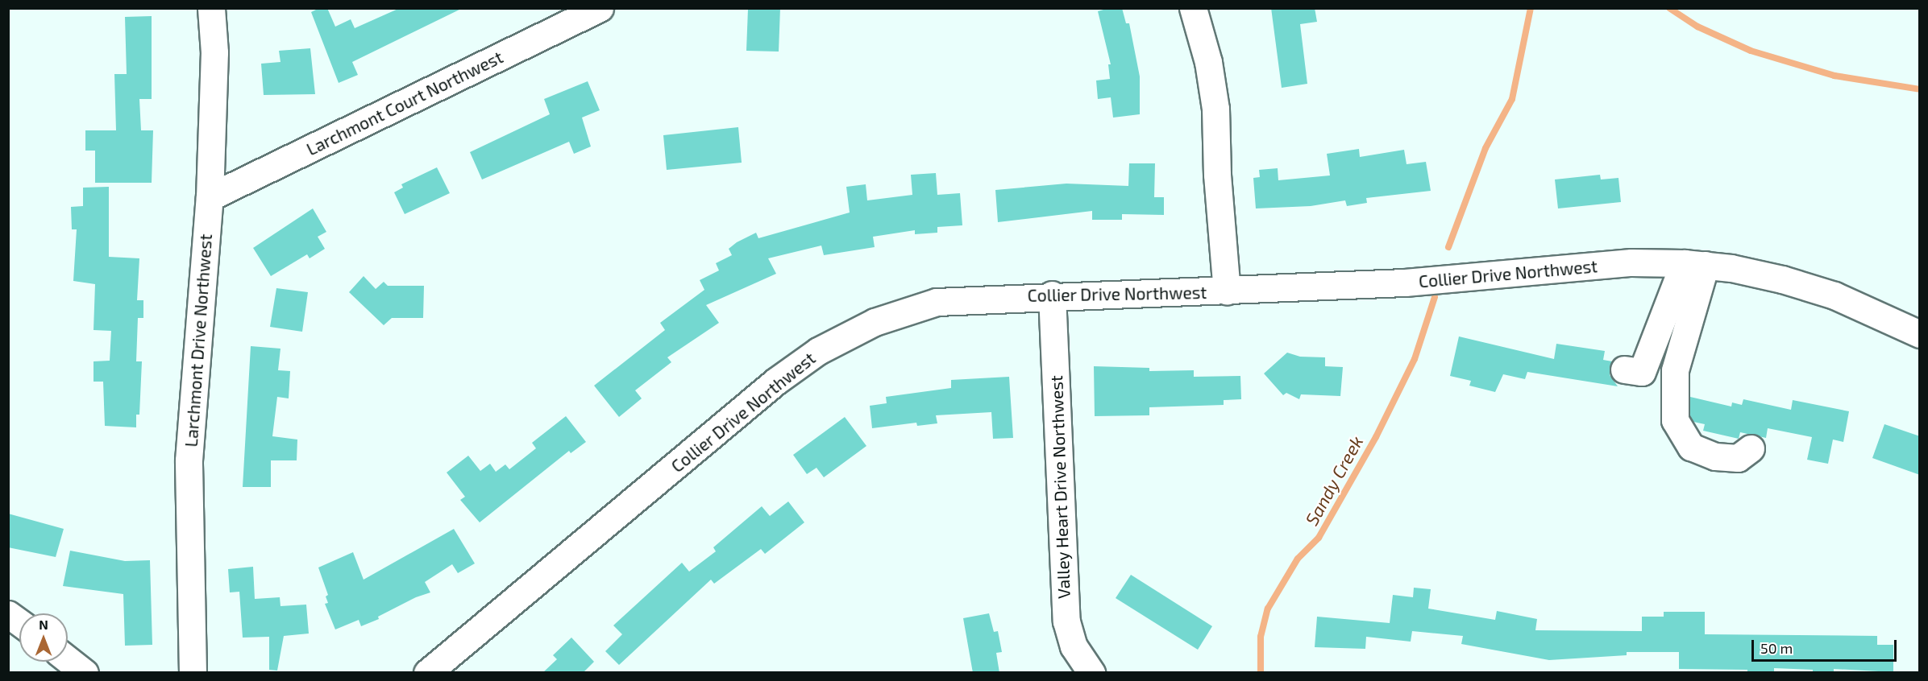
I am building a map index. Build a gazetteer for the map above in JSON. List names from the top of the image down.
{
  "streets": {
    "street": [
      "Larchmont Court Northwest",
      "Collier Drive Northwest",
      "Larchmont Drive Northwest",
      "Valley Heart Drive Northwest"
    ]
  },
  "crossings": [
    ["Larchmont Court Northwest", "Larchmont Drive Northwest"],
    ["Collier Drive Northwest", "Valley Heart Drive Northwest"]
  ],
  "water": ["Sandy Creek"],
  "scale_bar": "50 m",
  "north": "top"
}
